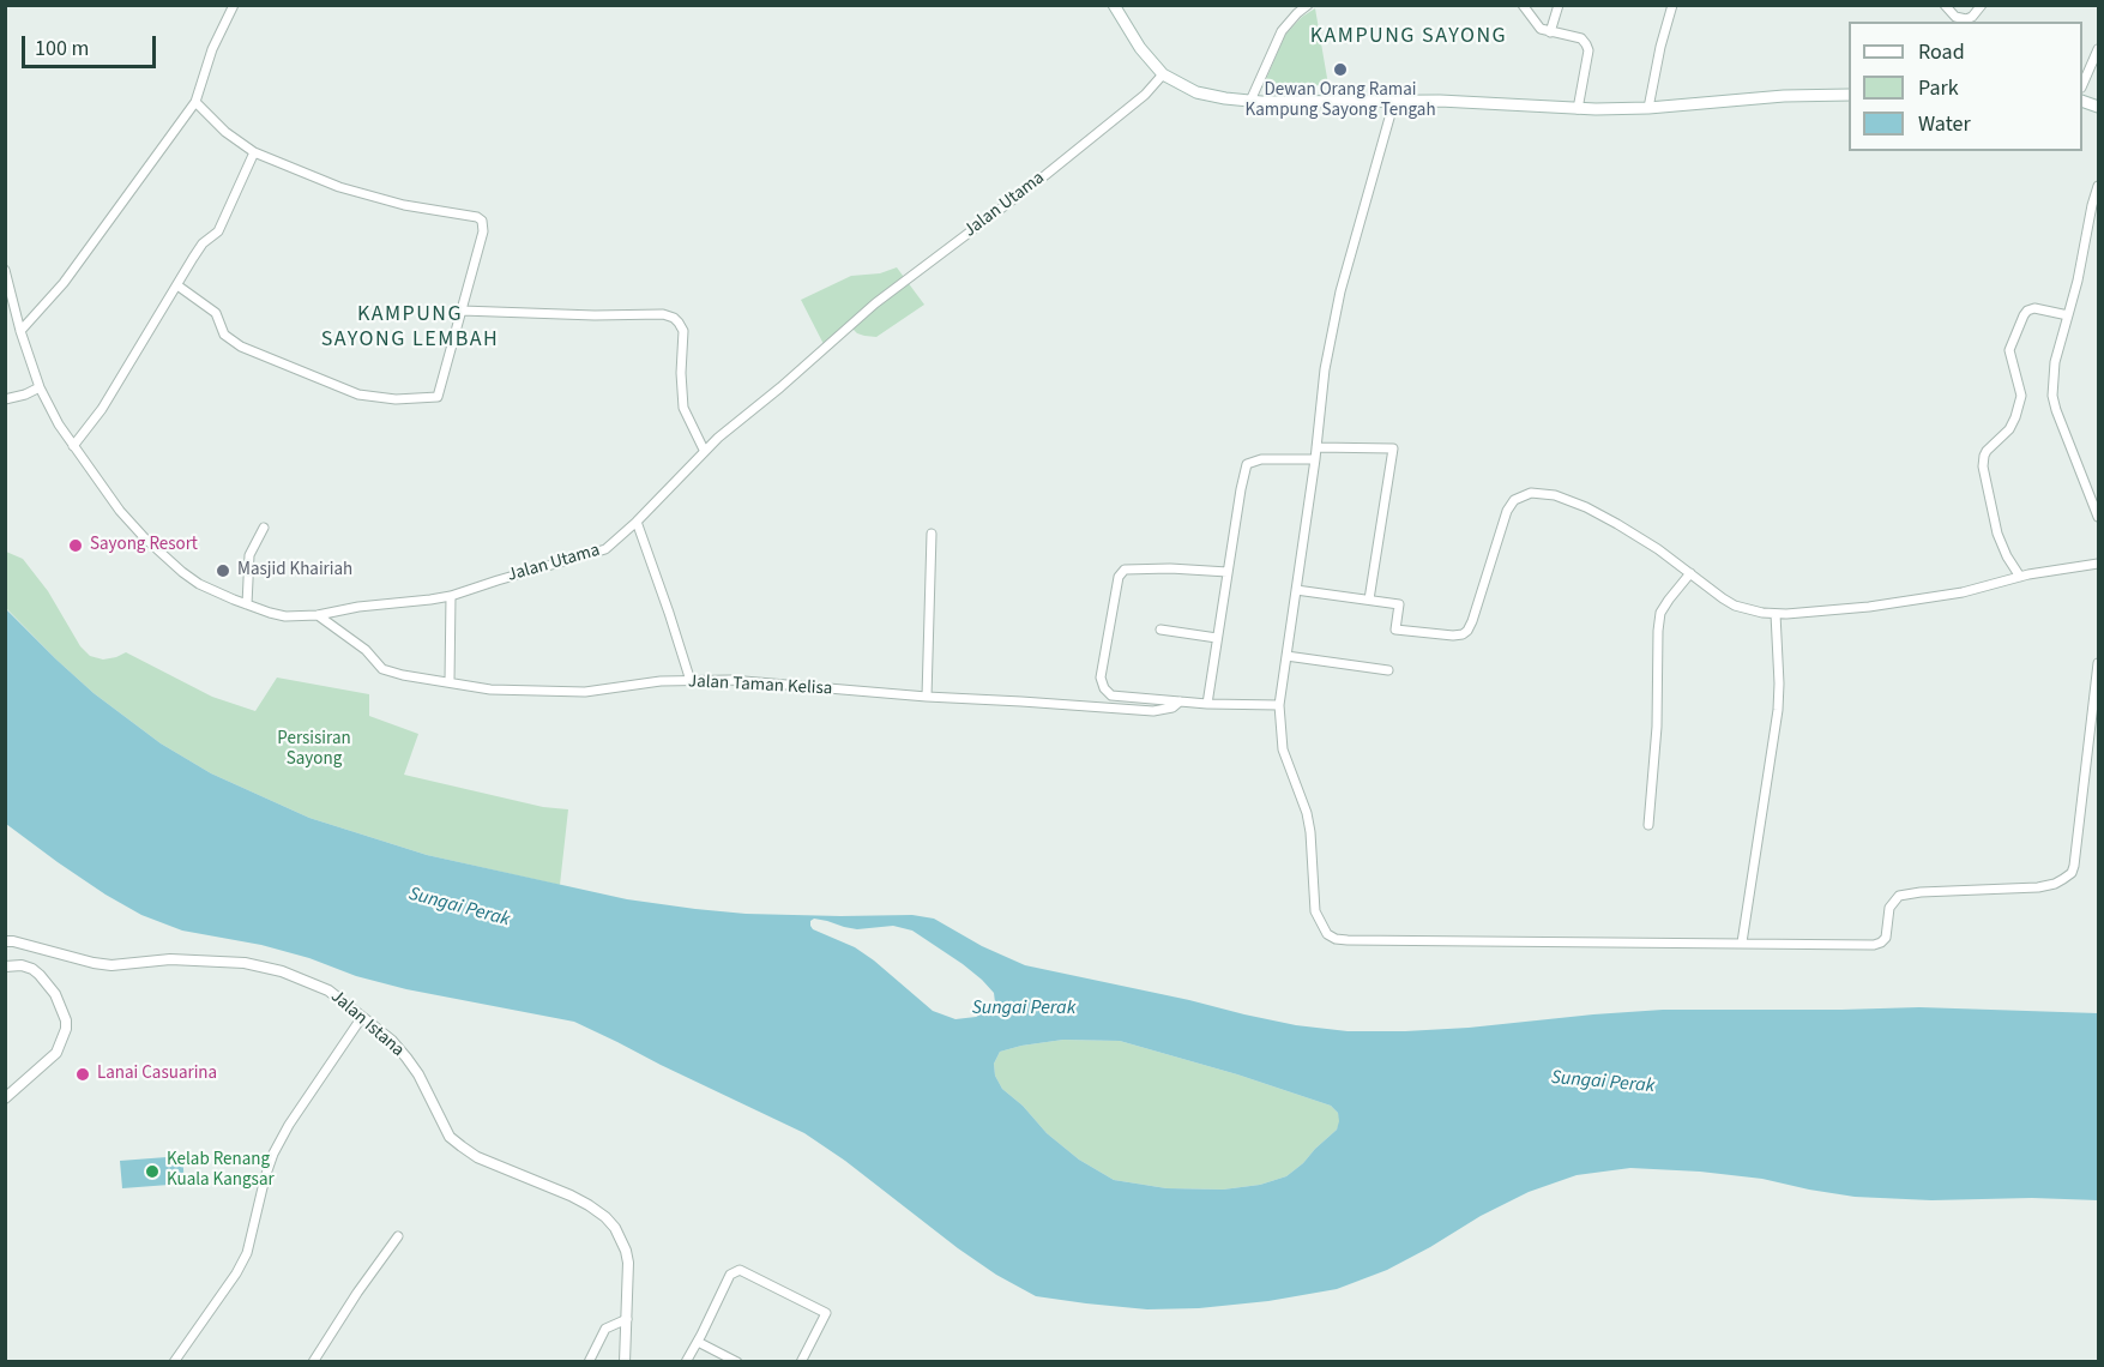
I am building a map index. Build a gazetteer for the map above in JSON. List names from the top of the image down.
{
  "streets": {
    "street": ["Jalan Utama", "Jalan Taman Kelisa", "Jalan Istana"]
  },
  "crossings": [
    ["Jalan Utama", "Jalan Taman Kelisa"]
  ],
  "districts": ["KAMPUNG SAYONG", "KAMPUNG SAYONG LEMBAH"],
  "water": ["Sungai Perak"],
  "parks": ["Persisiran Sayong"],
  "places": [
    "Dewan Orang Ramai Kampung Sayong Tengah",
    "Sayong Resort",
    "Masjid Khairiah",
    "Lanai Casuarina",
    "Kelab Renang Kuala Kangsar"
  ],
  "legend": ["Road", "Park", "Water"],
  "scale_bar": "100 m"
}
